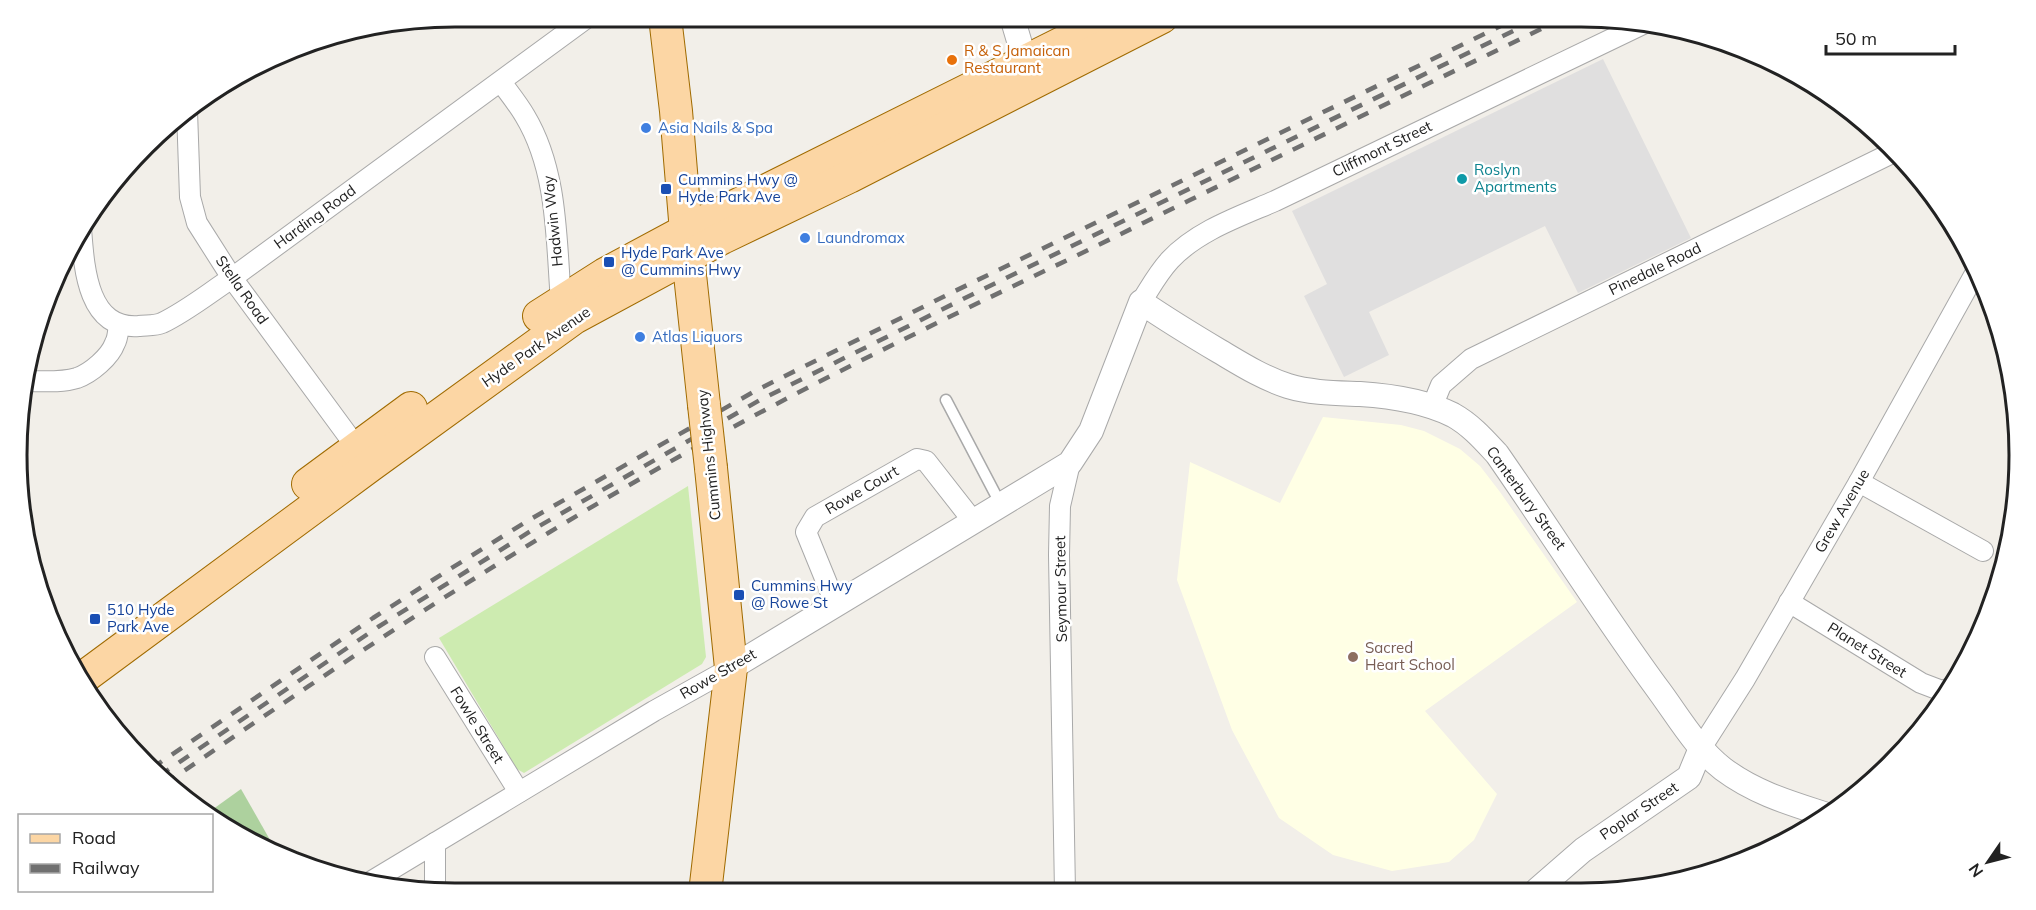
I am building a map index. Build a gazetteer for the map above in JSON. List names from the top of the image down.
{
  "streets": {
    "main road": ["Hyde Park Avenue", "Cummins Highway"],
    "street": [
      "Cliffmont Street",
      "Harding Road",
      "Hadwin Way",
      "Pinedale Road",
      "Stella Road",
      "Rowe Court",
      "Canterbury Street",
      "Grew Avenue",
      "Seymour Street",
      "Planet Street",
      "Rowe Street",
      "Fowle Street",
      "Poplar Street"
    ]
  },
  "crossings": [
    ["Cliffmont Street", "Canterbury Street"],
    ["Cliffmont Street", "Seymour Street"],
    ["Harding Road", "Hadwin Way"],
    ["Harding Road", "Stella Road"],
    ["Hadwin Way", "Hyde Park Avenue"],
    ["Pinedale Road", "Canterbury Street"],
    ["Stella Road", "Hyde Park Avenue"],
    ["Hyde Park Avenue", "Cummins Highway"],
    ["Cummins Highway", "Rowe Street"],
    ["Rowe Court", "Rowe Street"],
    ["Canterbury Street", "Grew Avenue"],
    ["Canterbury Street", "Seymour Street"],
    ["Canterbury Street", "Poplar Street"],
    ["Grew Avenue", "Planet Street"],
    ["Grew Avenue", "Poplar Street"],
    ["Seymour Street", "Rowe Street"],
    ["Rowe Street", "Fowle Street"]
  ],
  "places": {
    "other": [
      "R & S Jamaican Restaurant",
      "Asia Nails & Spa",
      "Roslyn Apartments",
      "Laundromax",
      "Atlas Liquors",
      "Sacred Heart School"
    ],
    "transit": [
      "Cummins Hwy @ Hyde Park Ave",
      "Hyde Park Ave @ Cummins Hwy",
      "Cummins Hwy @ Rowe St",
      "510 Hyde Park Ave"
    ]
  },
  "legend": ["Road", "Railway"],
  "scale_bar": "50 m",
  "north": "bottom left"
}
